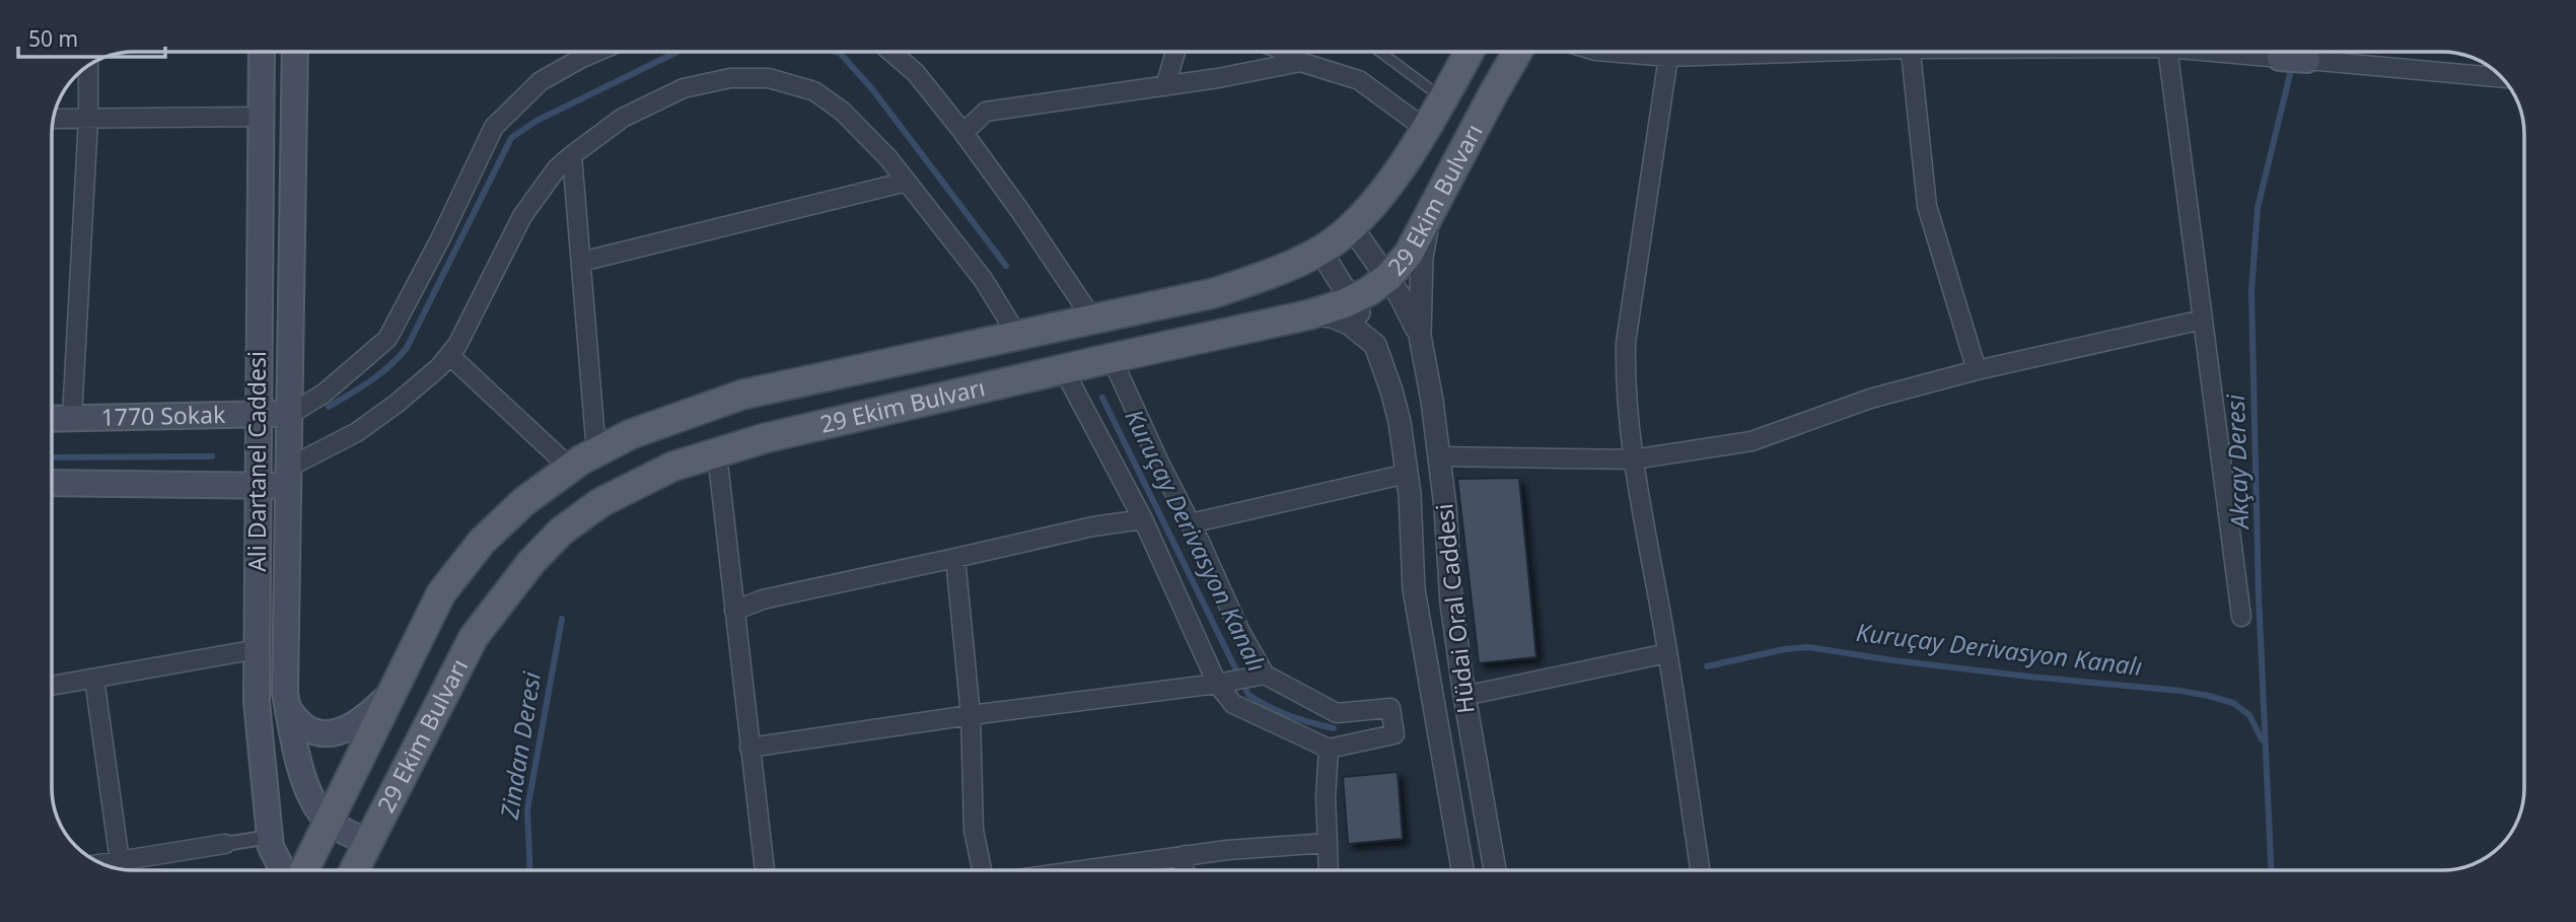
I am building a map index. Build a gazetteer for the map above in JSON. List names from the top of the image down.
{
  "streets": {
    "main road": ["29 Ekim Bulvarı", "1770 Sokak", "Ali Dartanel Caddesi"],
    "street": ["Hüdai Oral Caddesi"]
  },
  "crossings": [
    ["29 Ekim Bulvarı", "Ali Dartanel Caddesi"],
    ["29 Ekim Bulvarı", "Hüdai Oral Caddesi"],
    ["1770 Sokak", "Ali Dartanel Caddesi"]
  ],
  "water": ["Akçay Deresi", "Kuruçay Derivasyon Kanalı", "Zindan Deresi"],
  "scale_bar": "50 m"
}
